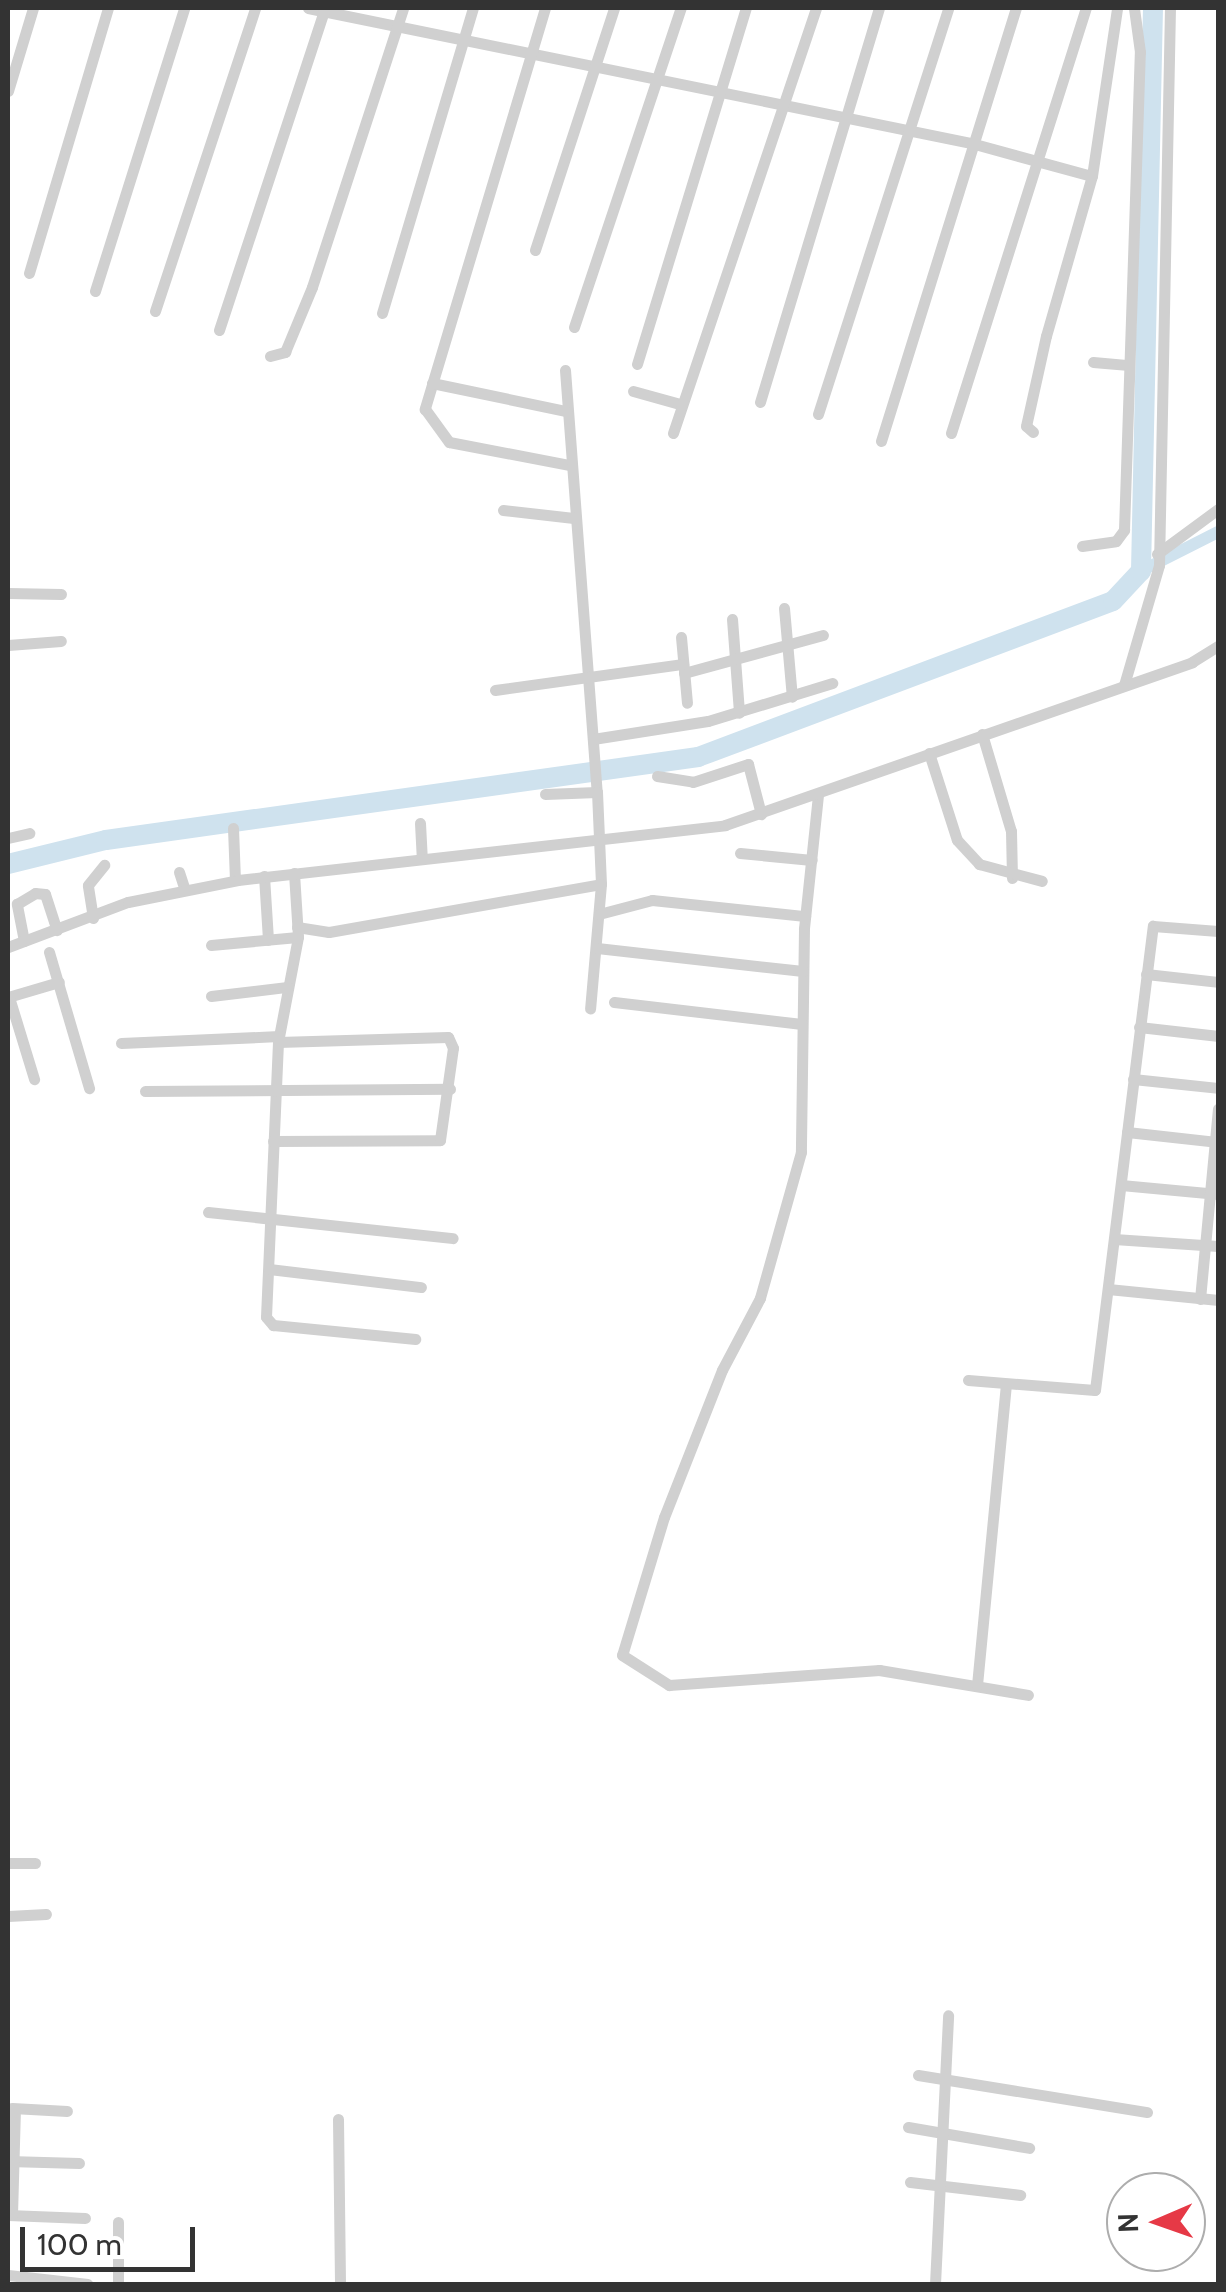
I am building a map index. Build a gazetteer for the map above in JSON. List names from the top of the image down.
{
  "scale_bar": "100 m",
  "north": "left"
}
